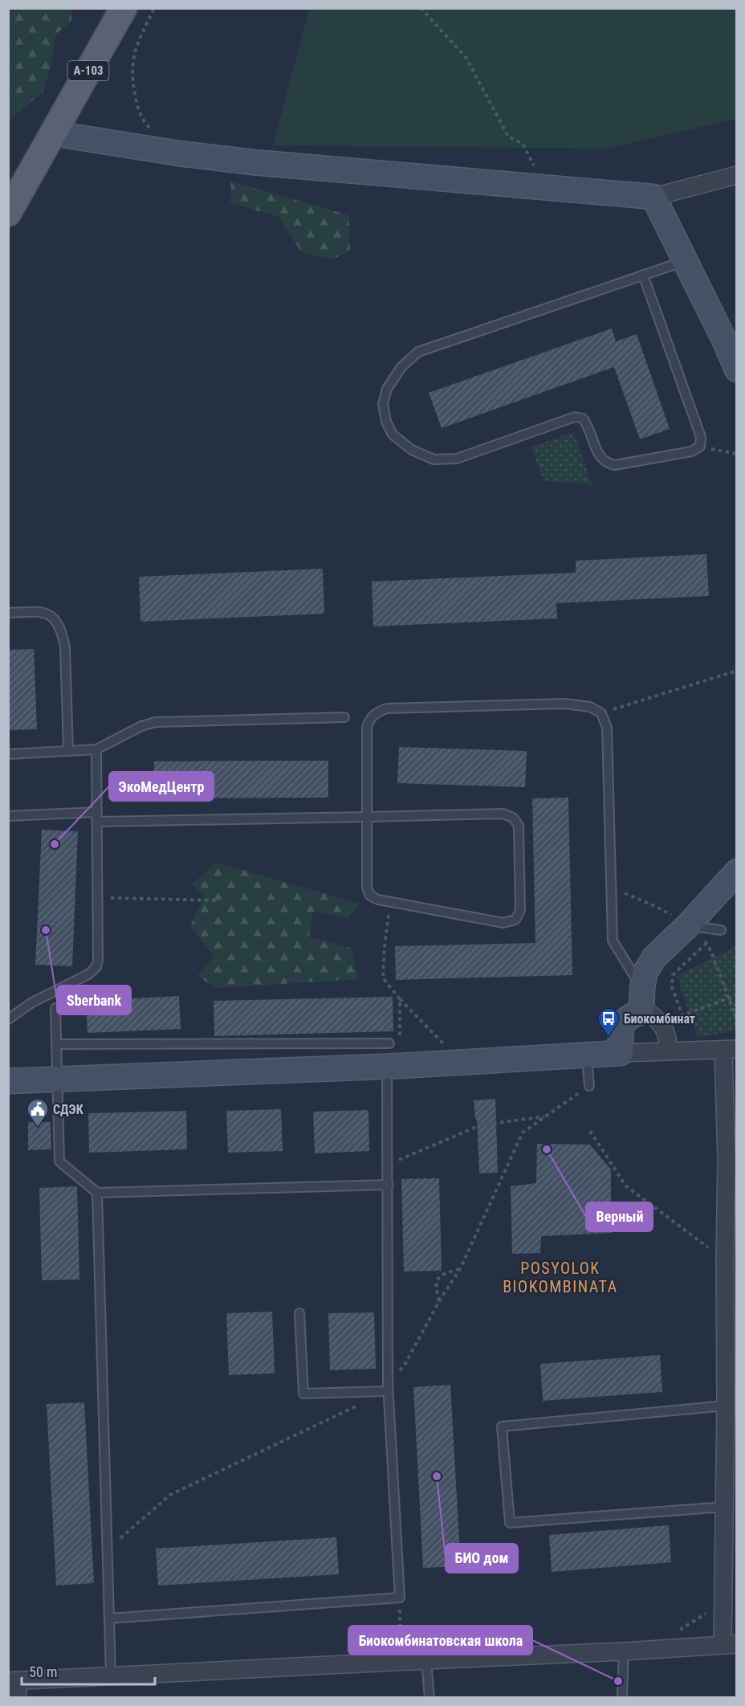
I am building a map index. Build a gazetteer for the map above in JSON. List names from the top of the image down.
{
  "streets": {
    "main road": ["А-103"]
  },
  "districts": ["POSYOLOK BIOKOMBINATA"],
  "places": {
    "other": [
      "ЭкоМедЦентр",
      "Sberbank",
      "Верный",
      "БИО дом",
      "Биокомбинатовская школа"
    ],
    "bus stop": ["Биокомбинат"],
    "public building": ["СДЭК"]
  },
  "scale_bar": "50 m"
}
